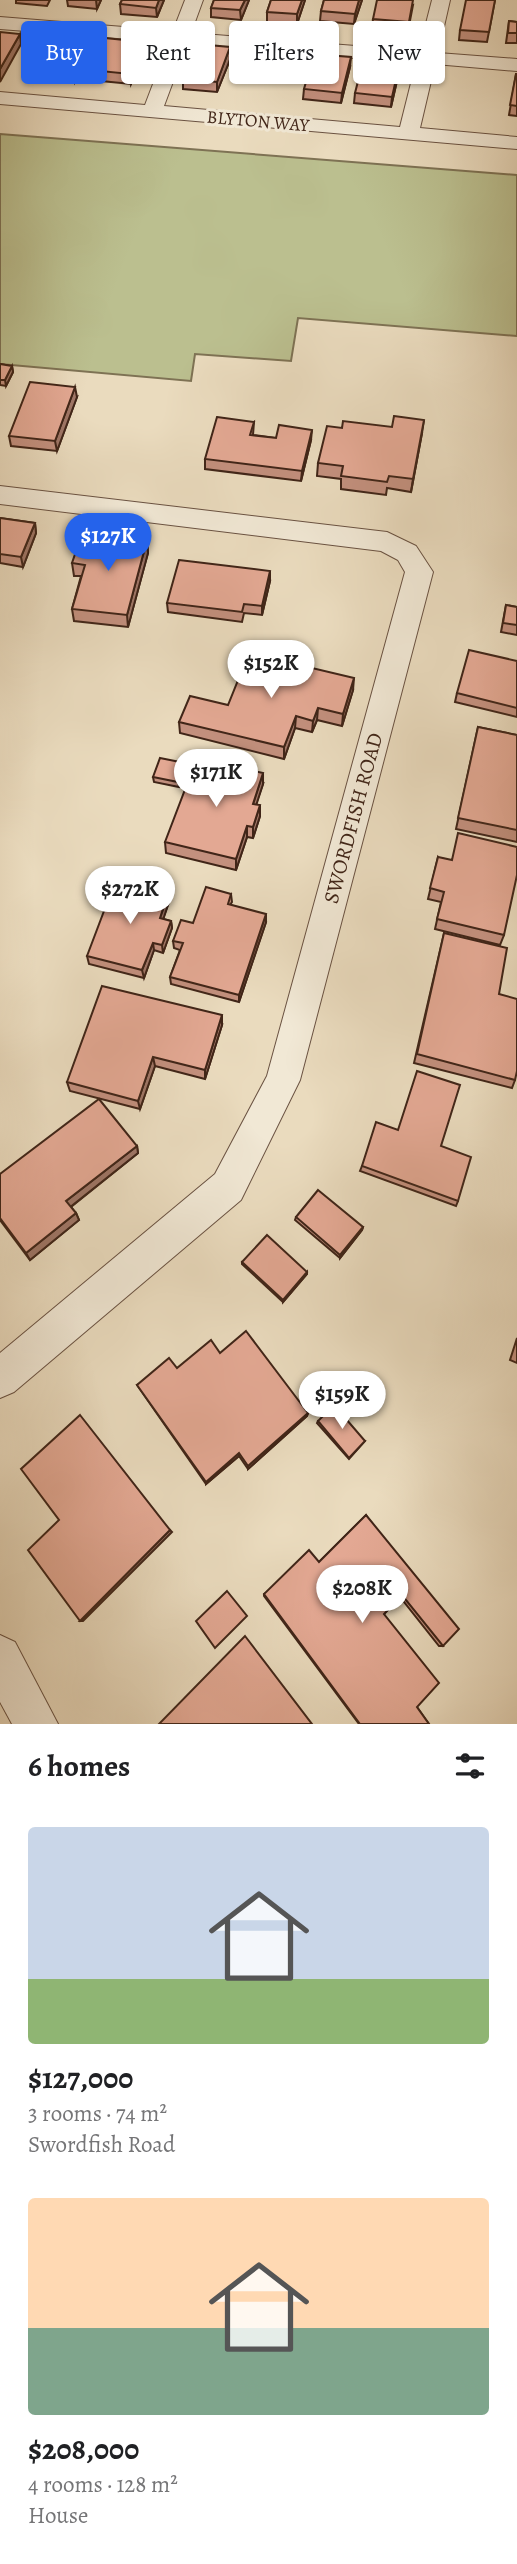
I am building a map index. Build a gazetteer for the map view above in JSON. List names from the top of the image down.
{
  "streets": {
    "street": ["BLYTON WAY", "SWORDFISH ROAD"]
  },
  "page": {
    "chip": [
      "Buy",
      "Rent",
      "Filters",
      "New"
    ],
    "price": [
      "$127K",
      "$152K",
      "$171K",
      "$272K",
      "$159K",
      "$208K"
    ],
    "heading": "6 homes",
    "list": [
      {
        "name": "$127,000",
        "note": "3 rooms · 74 m² · Swordfish Road"
      },
      {
        "name": "$208,000",
        "note": "4 rooms · 128 m² · House"
      }
    ]
  }
}
